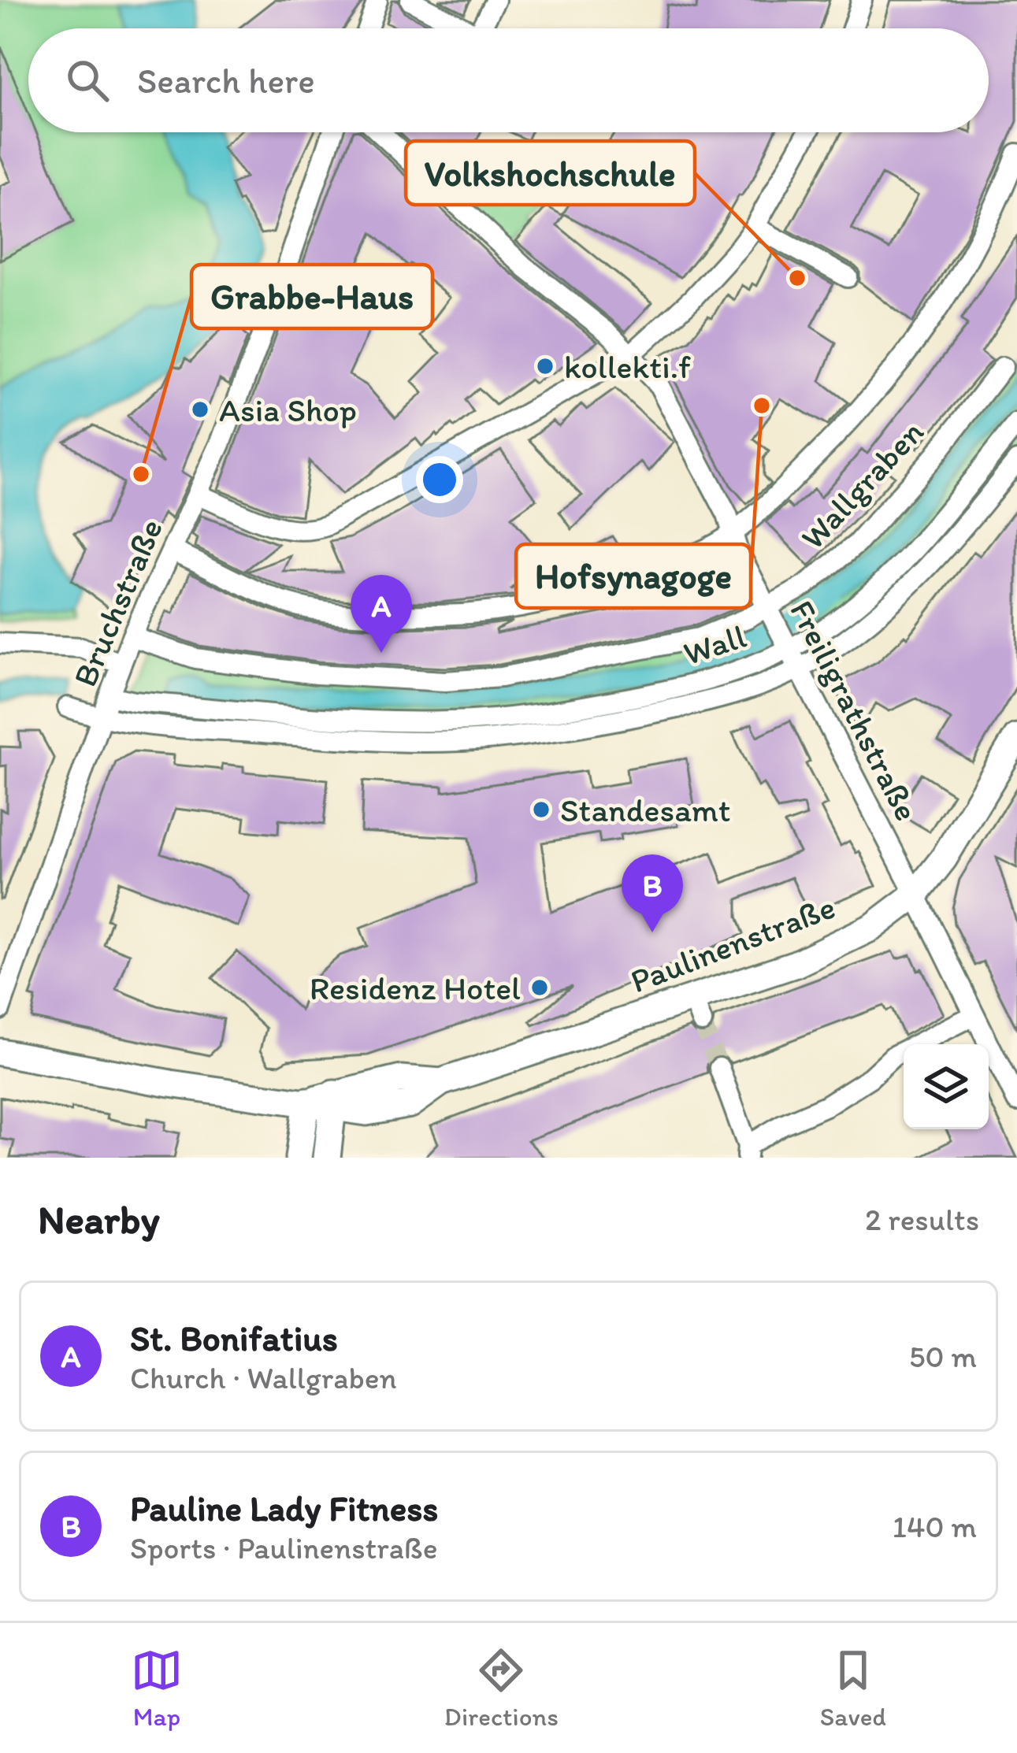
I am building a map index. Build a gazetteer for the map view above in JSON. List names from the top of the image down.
{
  "streets": {
    "main road": ["Paulinenstraße"],
    "street": [
      "Wallgraben",
      "Bruchstraße",
      "Wall",
      "Freiligrathstraße"
    ]
  },
  "crossings": [
    ["Wallgraben", "Bruchstraße"],
    ["Wallgraben", "Freiligrathstraße"],
    ["Bruchstraße", "Wall"],
    ["Wall", "Freiligrathstraße"],
    ["Freiligrathstraße", "Paulinenstraße"]
  ],
  "places": [
    "Volkshochschule",
    "kollekti.f",
    "Hofsynagoge",
    "Asia Shop",
    "Grabbe-Haus",
    "Standesamt",
    "Residenz Hotel"
  ],
  "page": {
    "search": "Search here",
    "pins": ["A", "B"],
    "heading": ["Nearby", "2 results"],
    "list": [
      {
        "mark": "A",
        "name": "St. Bonifatius",
        "note": "Church · Wallgraben",
        "value": "50 m"
      },
      {
        "mark": "B",
        "name": "Pauline Lady Fitness",
        "note": "Sports · Paulinenstraße",
        "value": "140 m"
      }
    ],
    "nav": ["Map", "Directions", "Saved"]
  }
}
